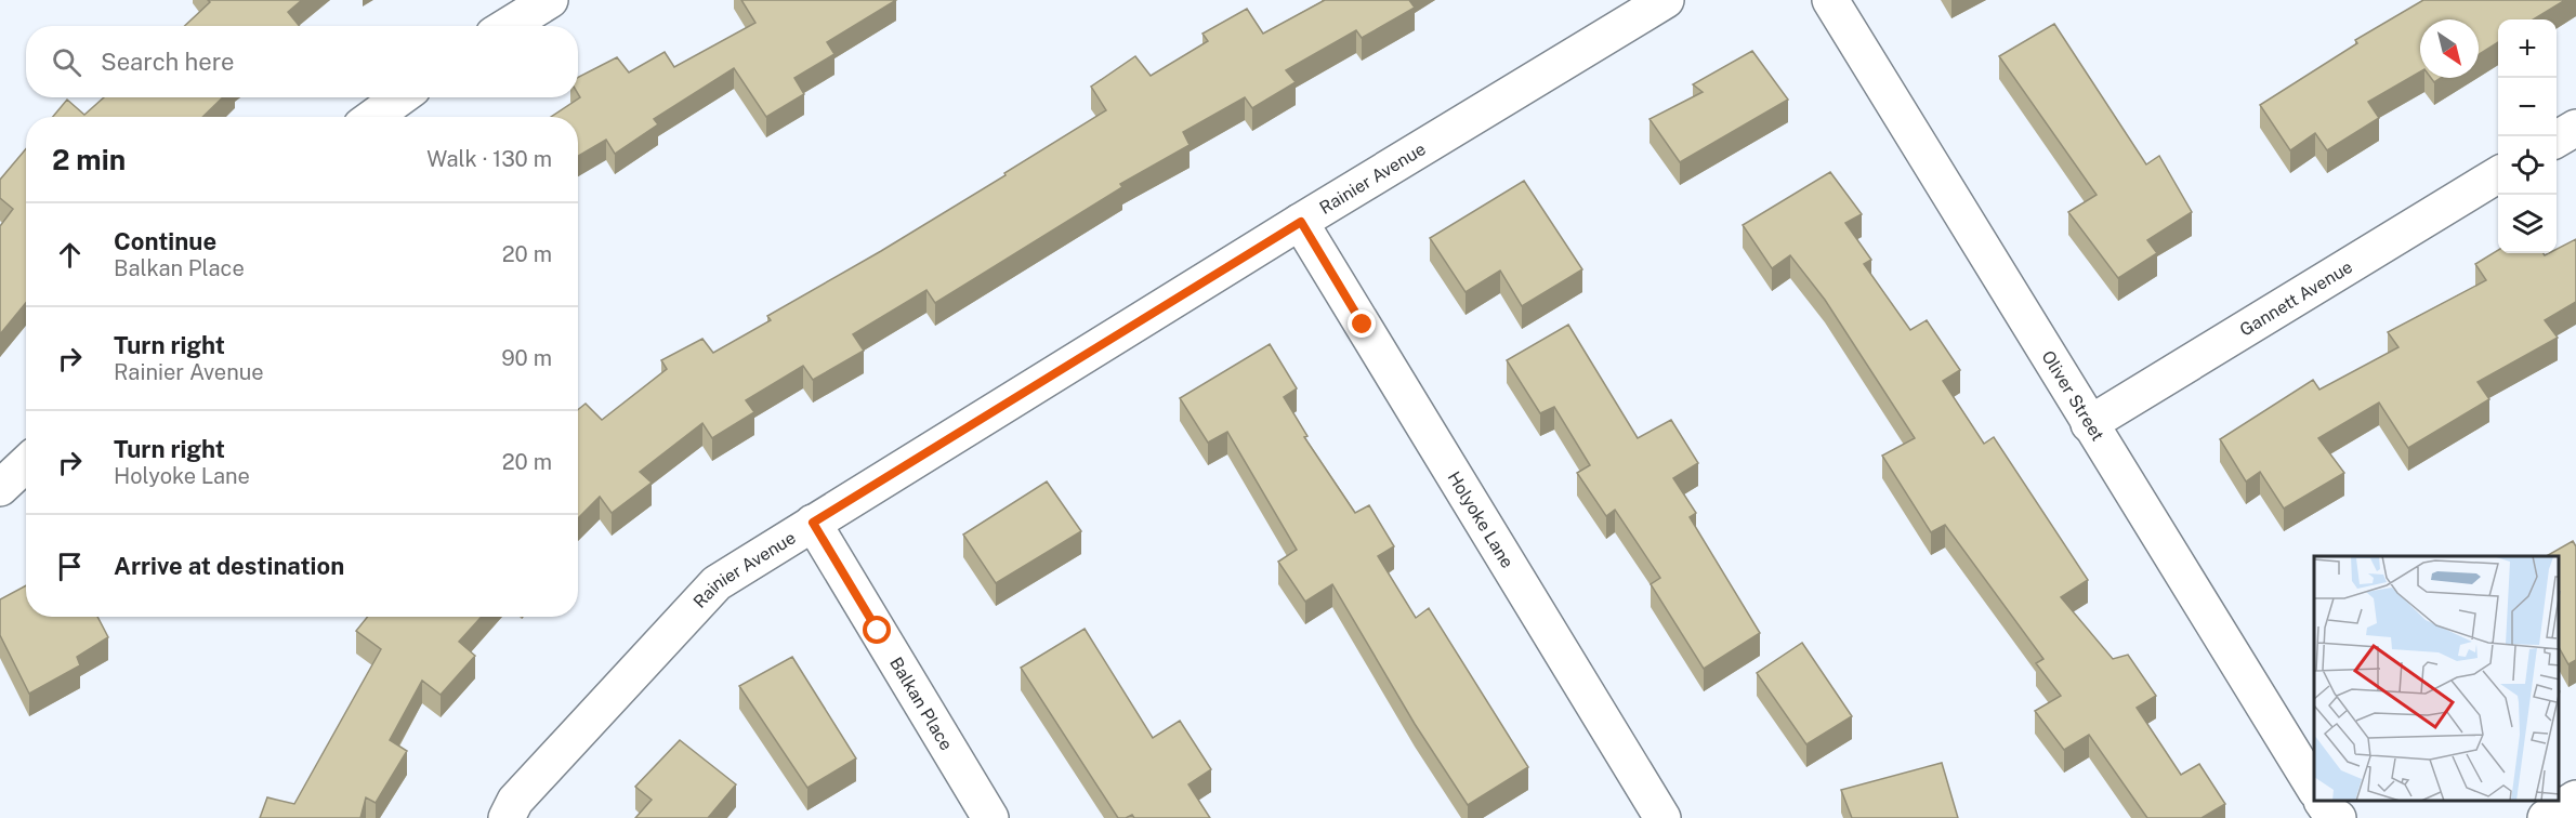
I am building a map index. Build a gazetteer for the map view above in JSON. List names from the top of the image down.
{
  "streets": {
    "street": [
      "Rainier Avenue",
      "Gannett Avenue",
      "Oliver Street",
      "Holyoke Lane",
      "Balkan Place"
    ]
  },
  "crossings": [
    ["Rainier Avenue", "Holyoke Lane"],
    ["Rainier Avenue", "Balkan Place"],
    ["Gannett Avenue", "Oliver Street"]
  ],
  "north": "bottom right",
  "page": {
    "map_buttons": ["+", "−"],
    "search": "Search here",
    "heading": ["2 min", "Walk · 130 m"],
    "list": [
      ["Continue", "Balkan Place", "20 m"],
      ["Turn right", "Rainier Avenue", "90 m"],
      ["Turn right", "Holyoke Lane", "20 m"],
      "Arrive at destination"
    ]
  }
}
